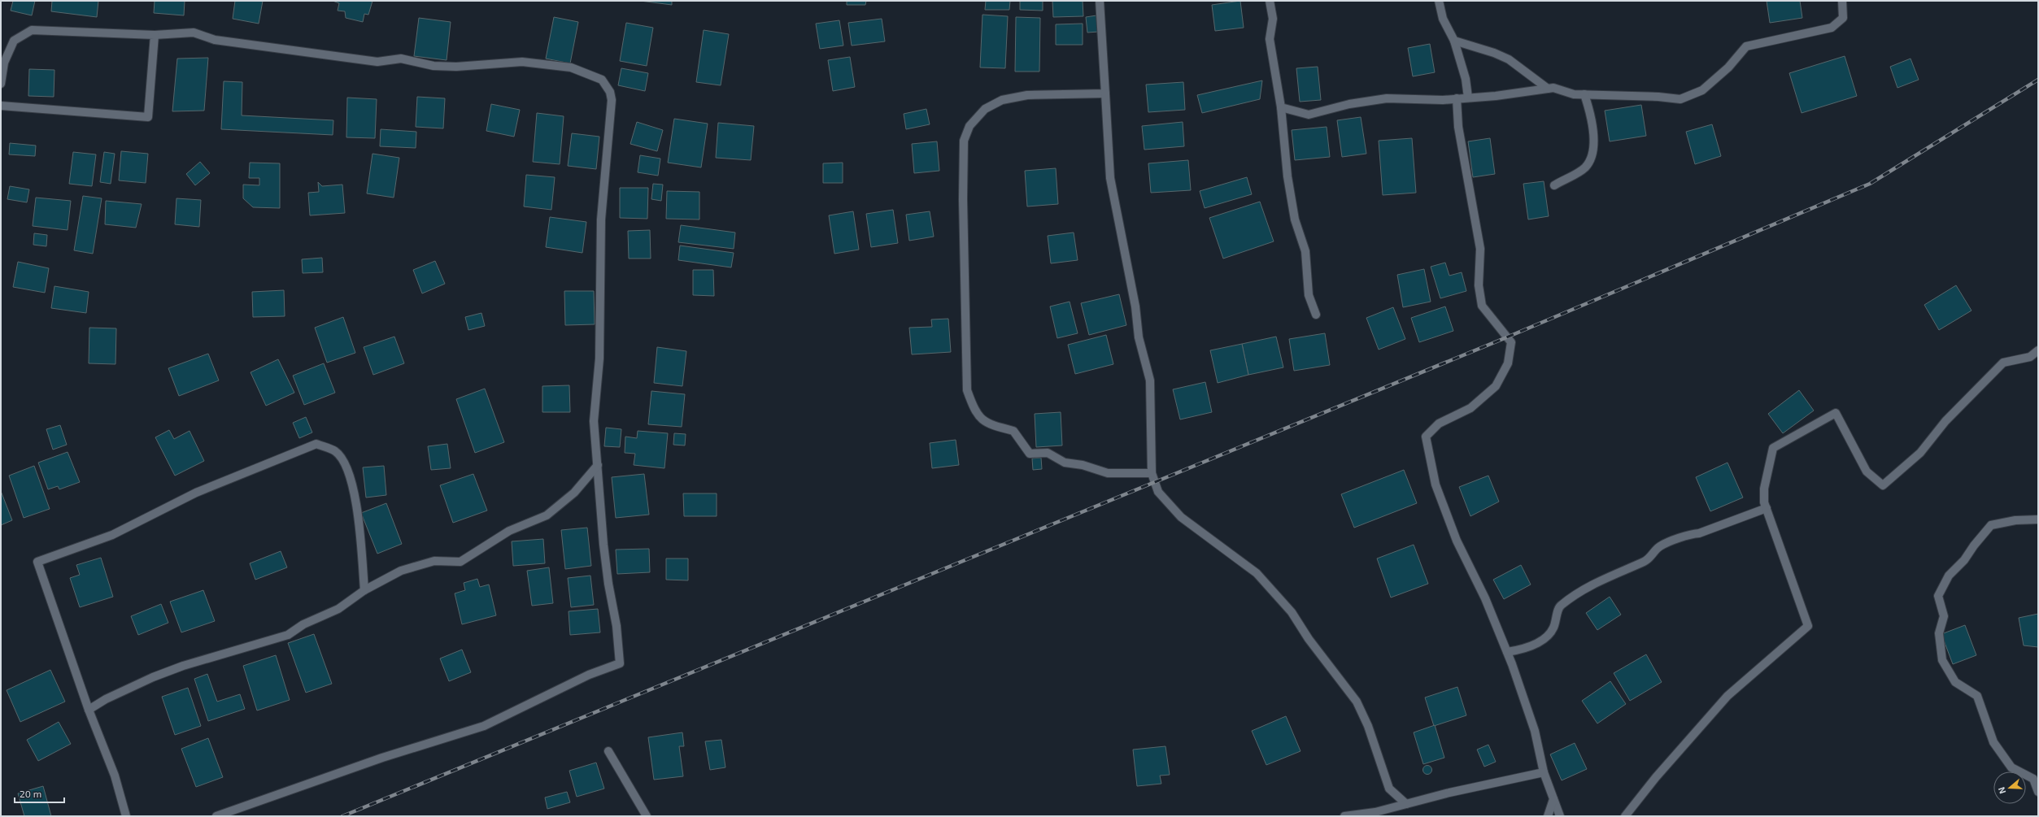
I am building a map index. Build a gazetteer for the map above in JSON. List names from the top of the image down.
{
  "scale_bar": "20 m",
  "north": "left"
}
